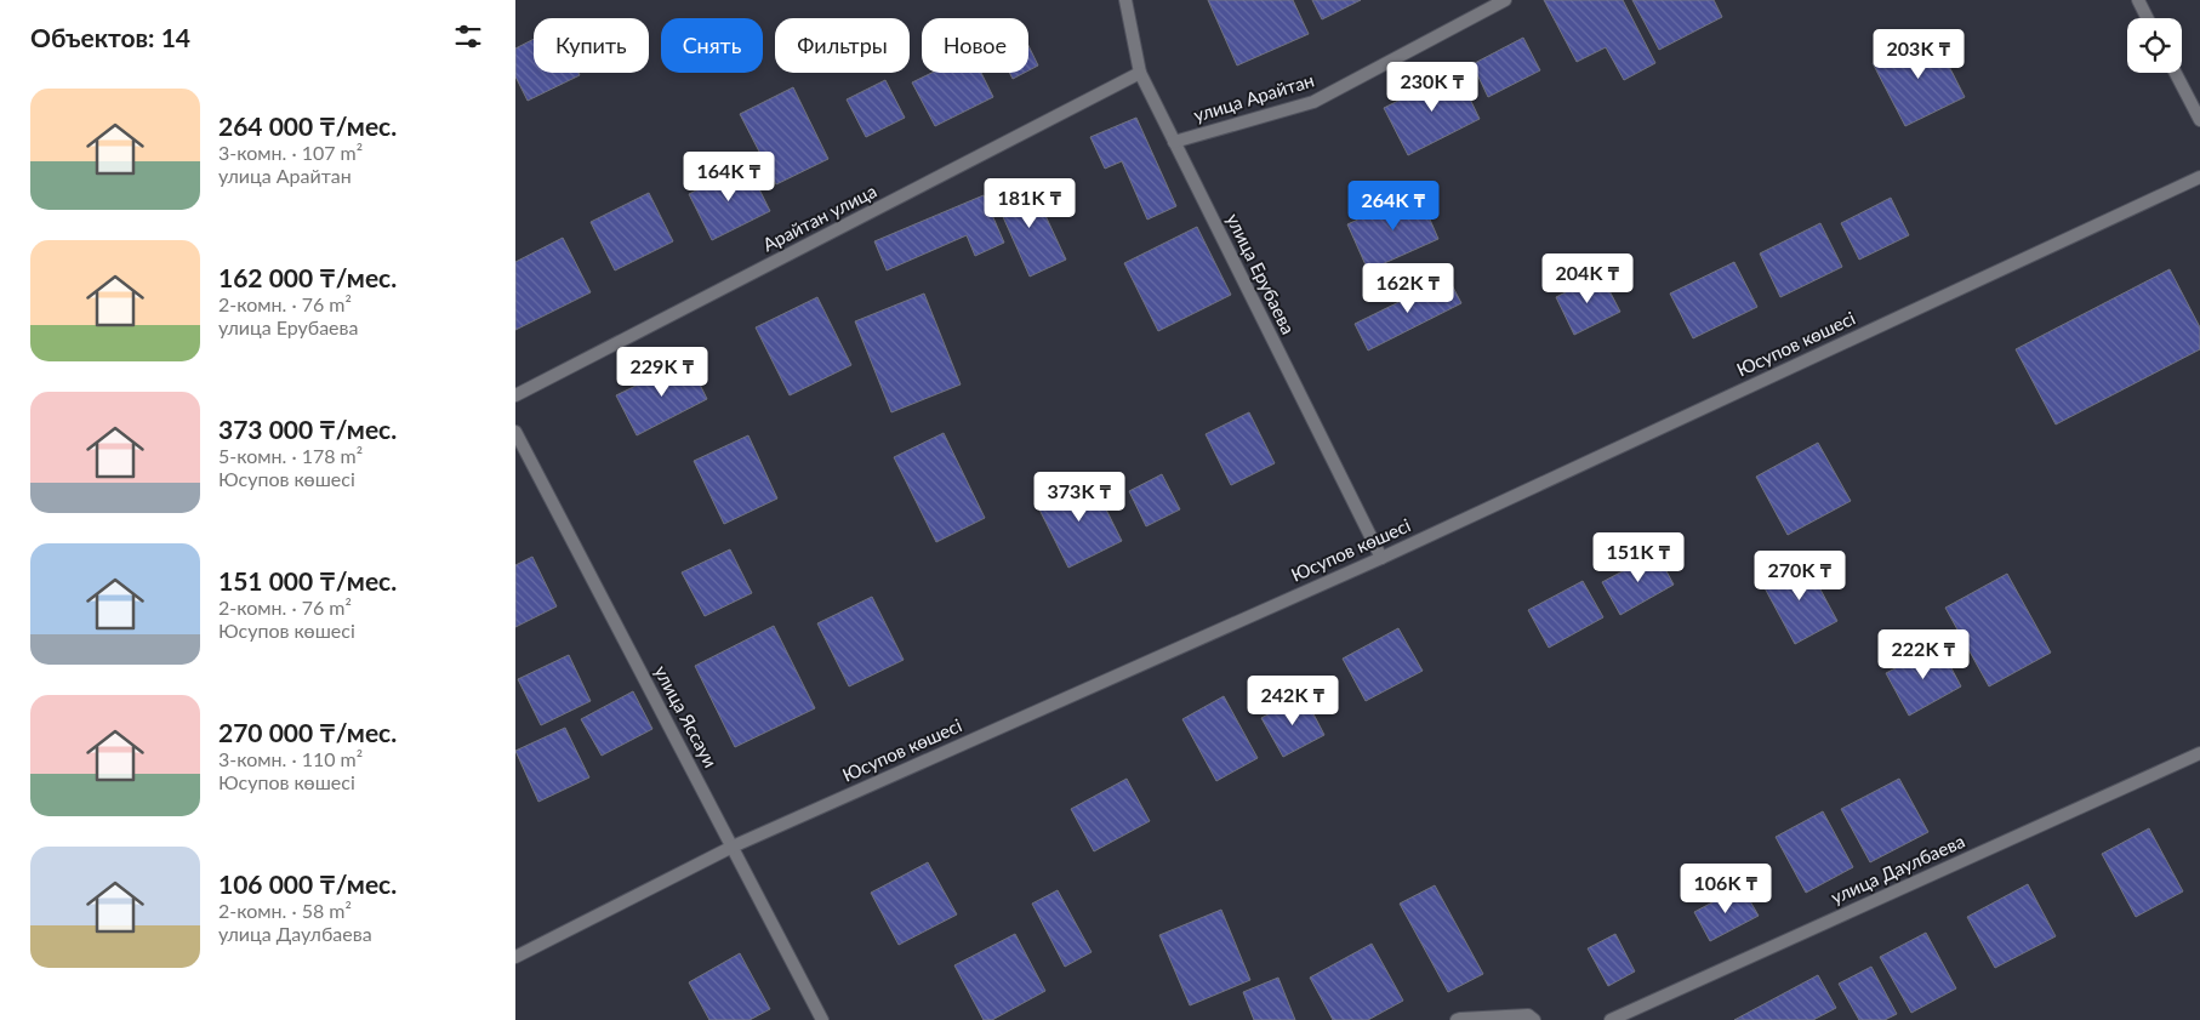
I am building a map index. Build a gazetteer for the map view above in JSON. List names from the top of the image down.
{
  "streets": {
    "street": [
      "улица Арайтан",
      "Арайтан улица",
      "улица Ерубаева",
      "Юсупов көшесі",
      "улица Яссауи",
      "улица Даулбаева"
    ]
  },
  "crossings": [
    ["улица Арайтан", "улица Ерубаева"],
    ["Арайтан улица", "улица Ерубаева"],
    ["улица Ерубаева", "Юсупов көшесі"],
    ["Юсупов көшесі", "улица Яссауи"]
  ],
  "page": {
    "heading": "Объектов: 14",
    "chip": [
      "Купить",
      "Снять",
      "Фильтры",
      "Новое"
    ],
    "price": [
      "203K ₸",
      "230K ₸",
      "164K ₸",
      "181K ₸",
      "264K ₸",
      "204K ₸",
      "162K ₸",
      "229K ₸",
      "373K ₸",
      "151K ₸",
      "270K ₸",
      "222K ₸",
      "242K ₸",
      "106K ₸"
    ],
    "list": [
      {
        "name": "264 000 ₸/мес.",
        "note": "3-комн. · 107 m² · улица Арайтан"
      },
      {
        "name": "162 000 ₸/мес.",
        "note": "2-комн. · 76 m² · улица Ерубаева"
      },
      {
        "name": "373 000 ₸/мес.",
        "note": "5-комн. · 178 m² · Юсупов көшесі"
      },
      {
        "name": "151 000 ₸/мес.",
        "note": "2-комн. · 76 m² · Юсупов көшесі"
      },
      {
        "name": "270 000 ₸/мес.",
        "note": "3-комн. · 110 m² · Юсупов көшесі"
      },
      {
        "name": "106 000 ₸/мес.",
        "note": "2-комн. · 58 m² · улица Даулбаева"
      }
    ]
  }
}
